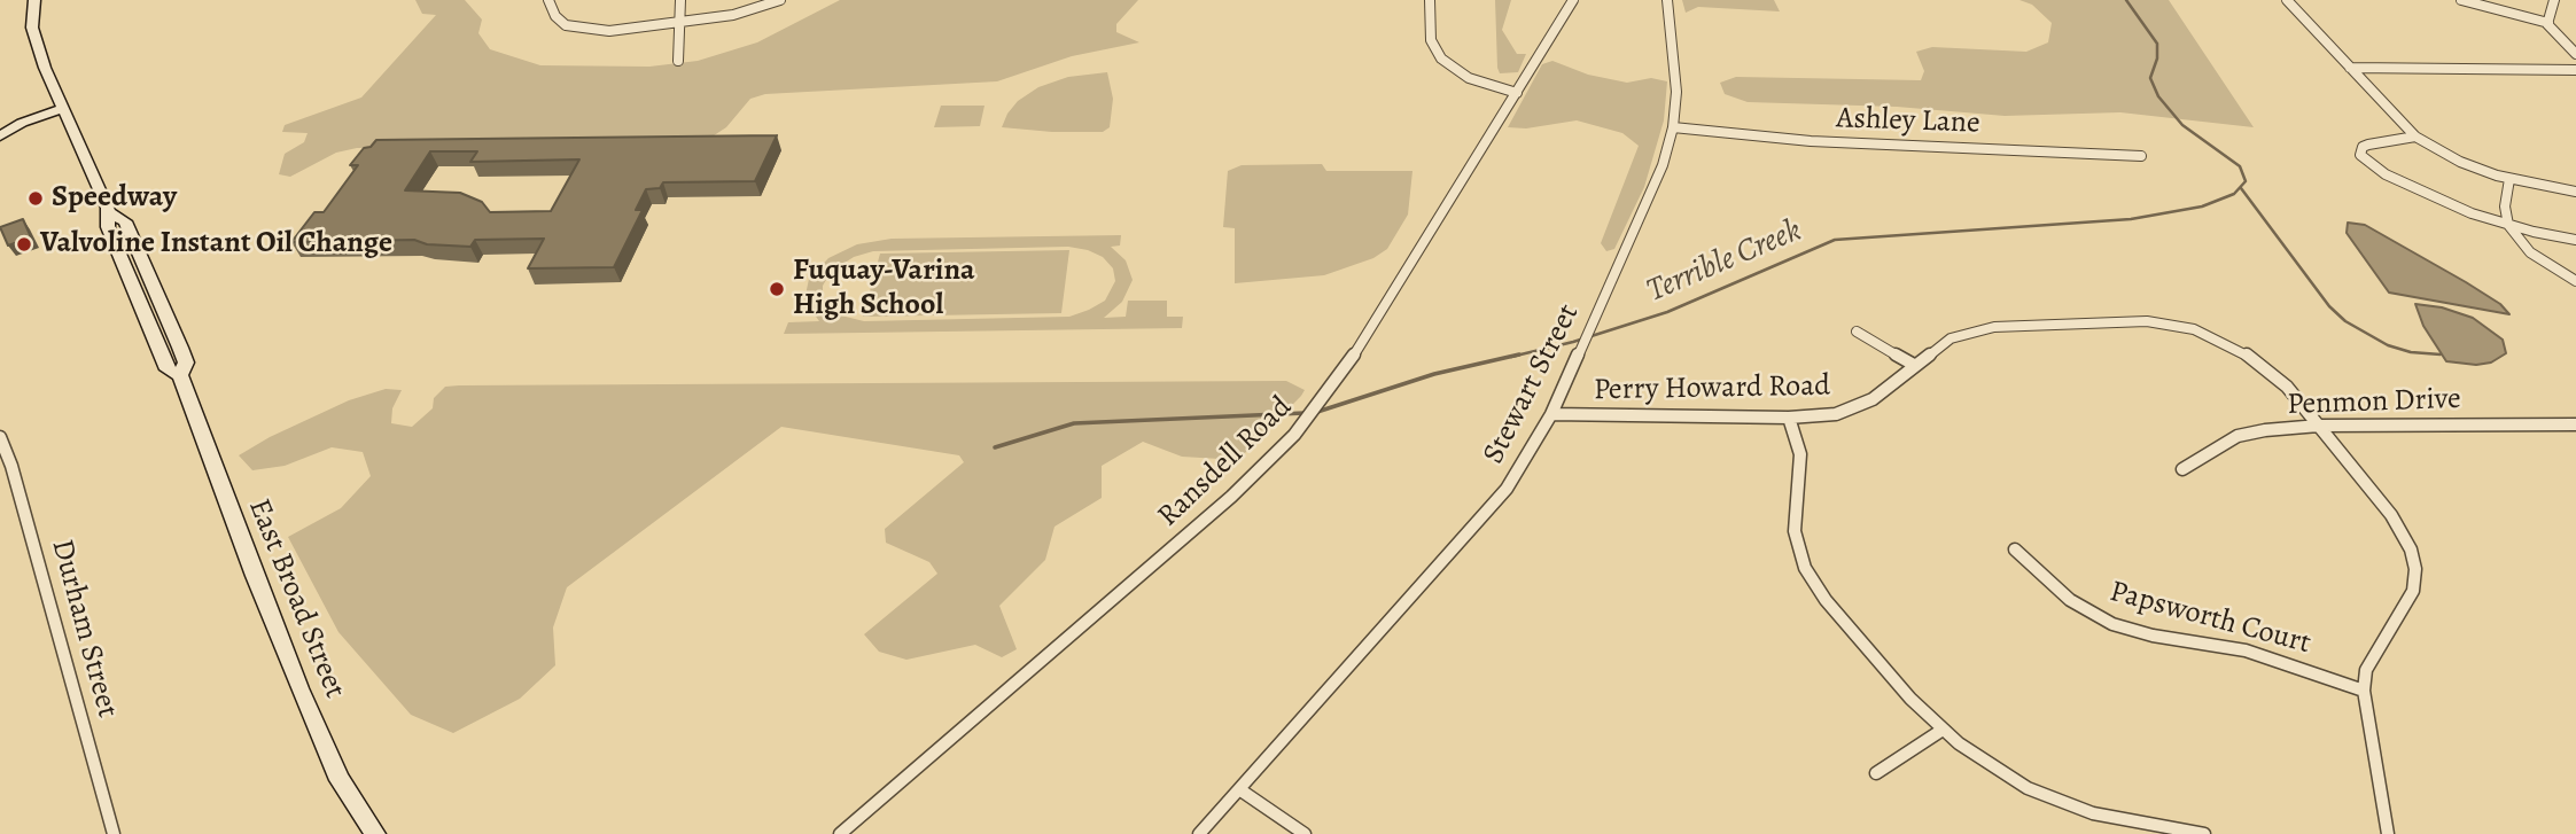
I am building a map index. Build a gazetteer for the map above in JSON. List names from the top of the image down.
{
  "streets": {
    "main road": ["East Broad Street"],
    "street": [
      "Ashley Lane",
      "Stewart Street",
      "Perry Howard Road",
      "Penmon Drive",
      "Ransdell Road",
      "Papsworth Court",
      "Durham Street"
    ]
  },
  "crossings": [
    ["Ashley Lane", "Stewart Street"],
    ["Stewart Street", "Perry Howard Road"],
    ["Perry Howard Road", "Penmon Drive"],
    ["Perry Howard Road", "Papsworth Court"]
  ],
  "water": ["Terrible Creek"],
  "places": ["Speedway", "Valvoline Instant Oil Change", "Fuquay-Varina High School"]
}
